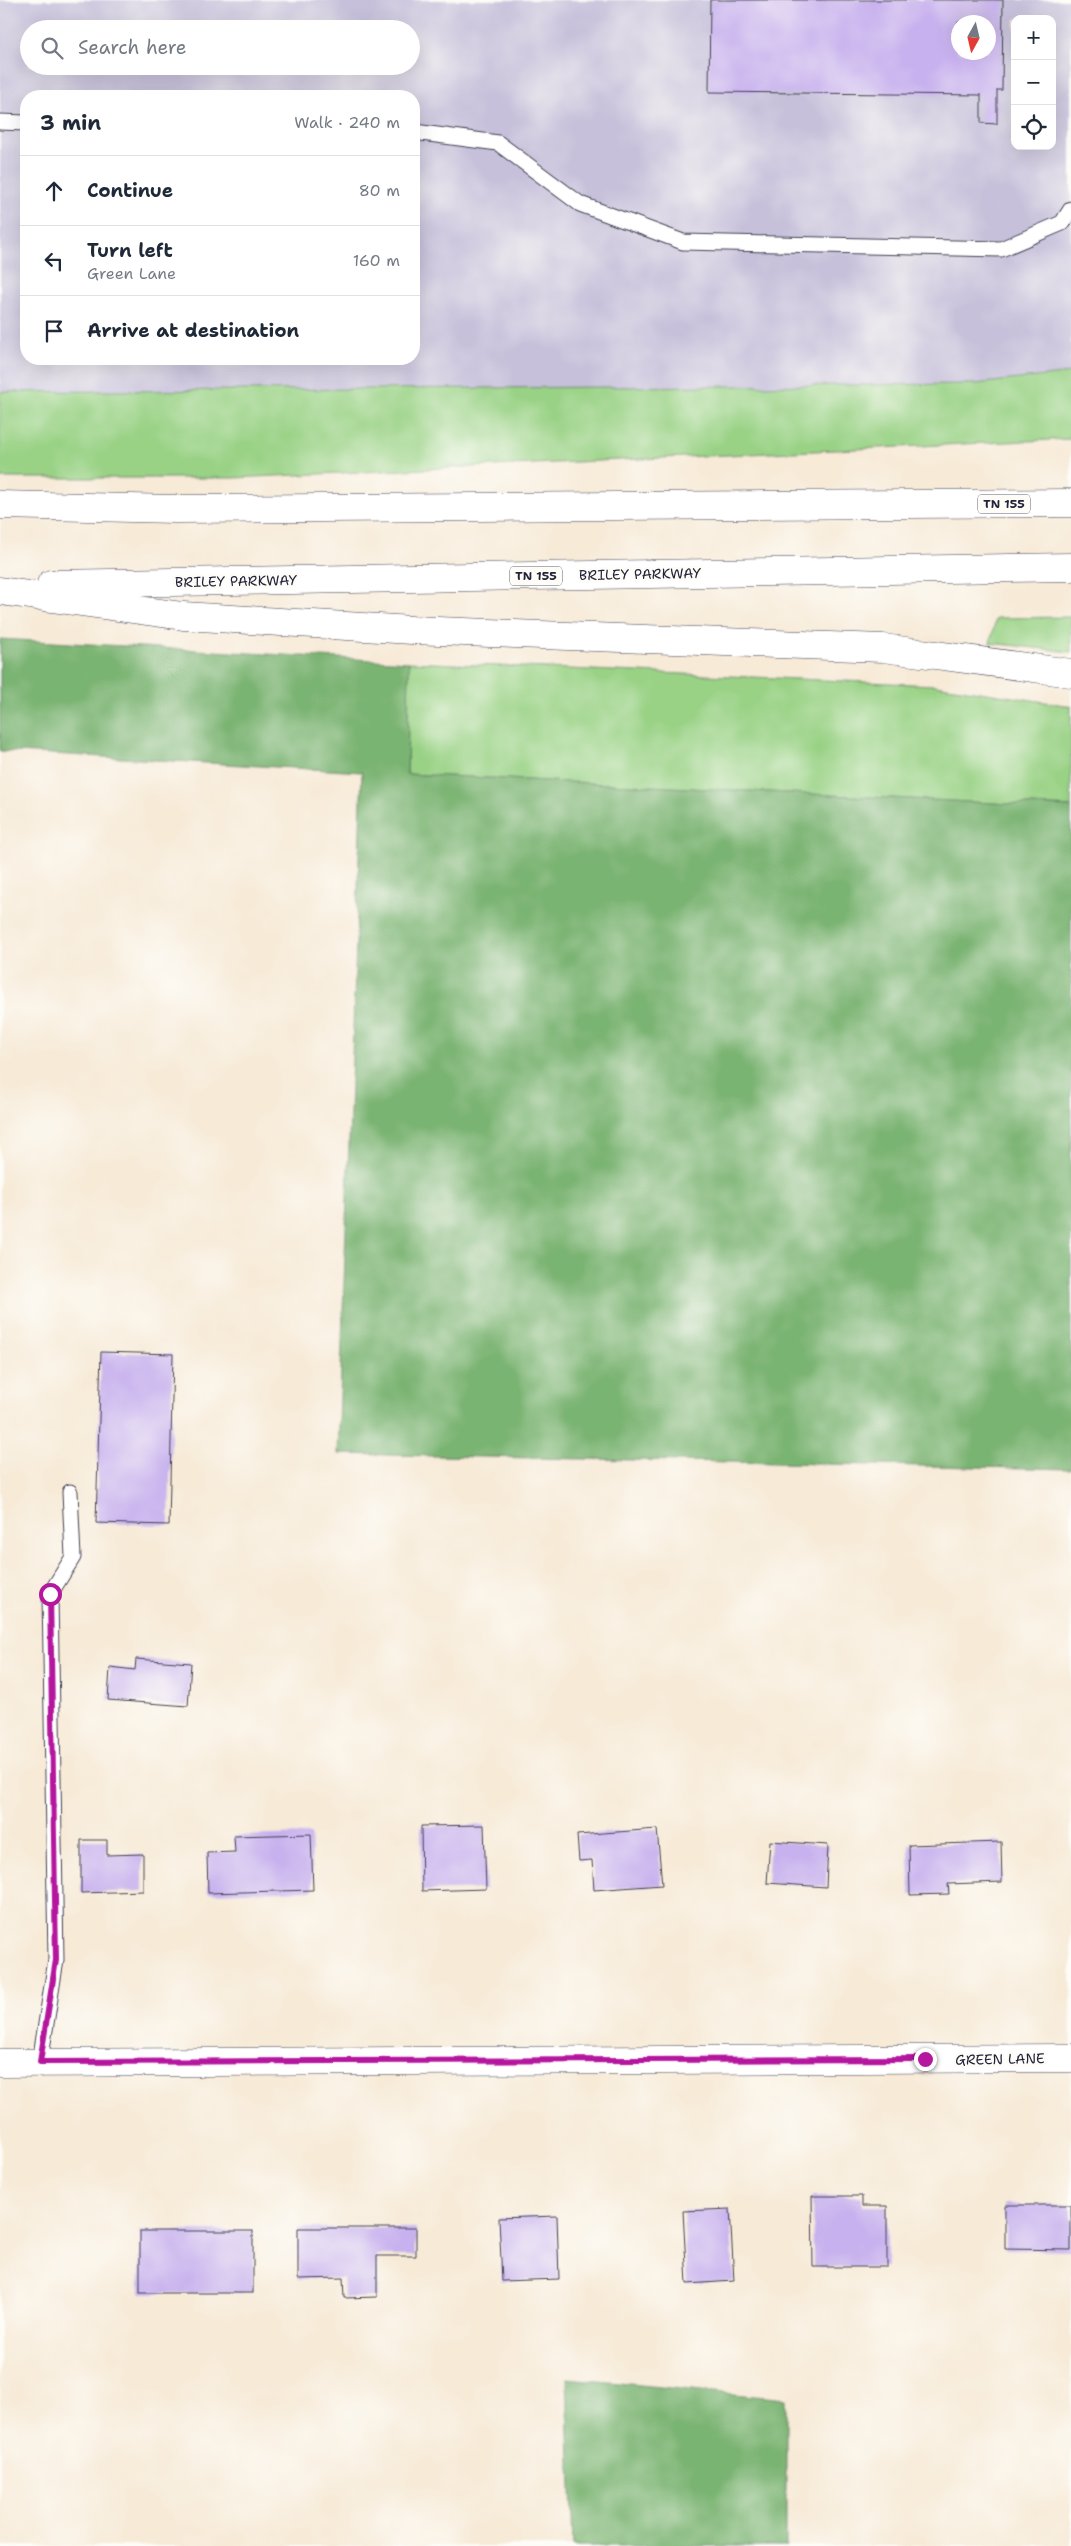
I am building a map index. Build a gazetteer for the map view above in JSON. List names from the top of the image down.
{
  "streets": {
    "main road": ["TN 155", "BRILEY PARKWAY", "GREEN LANE"]
  },
  "north": "bottom",
  "page": {
    "map_buttons": ["+", "−"],
    "search": "Search here",
    "heading": ["3 min", "Walk · 240 m"],
    "list": [
      ["Continue", "80 m"],
      ["Turn left", "Green Lane", "160 m"],
      "Arrive at destination"
    ]
  }
}
